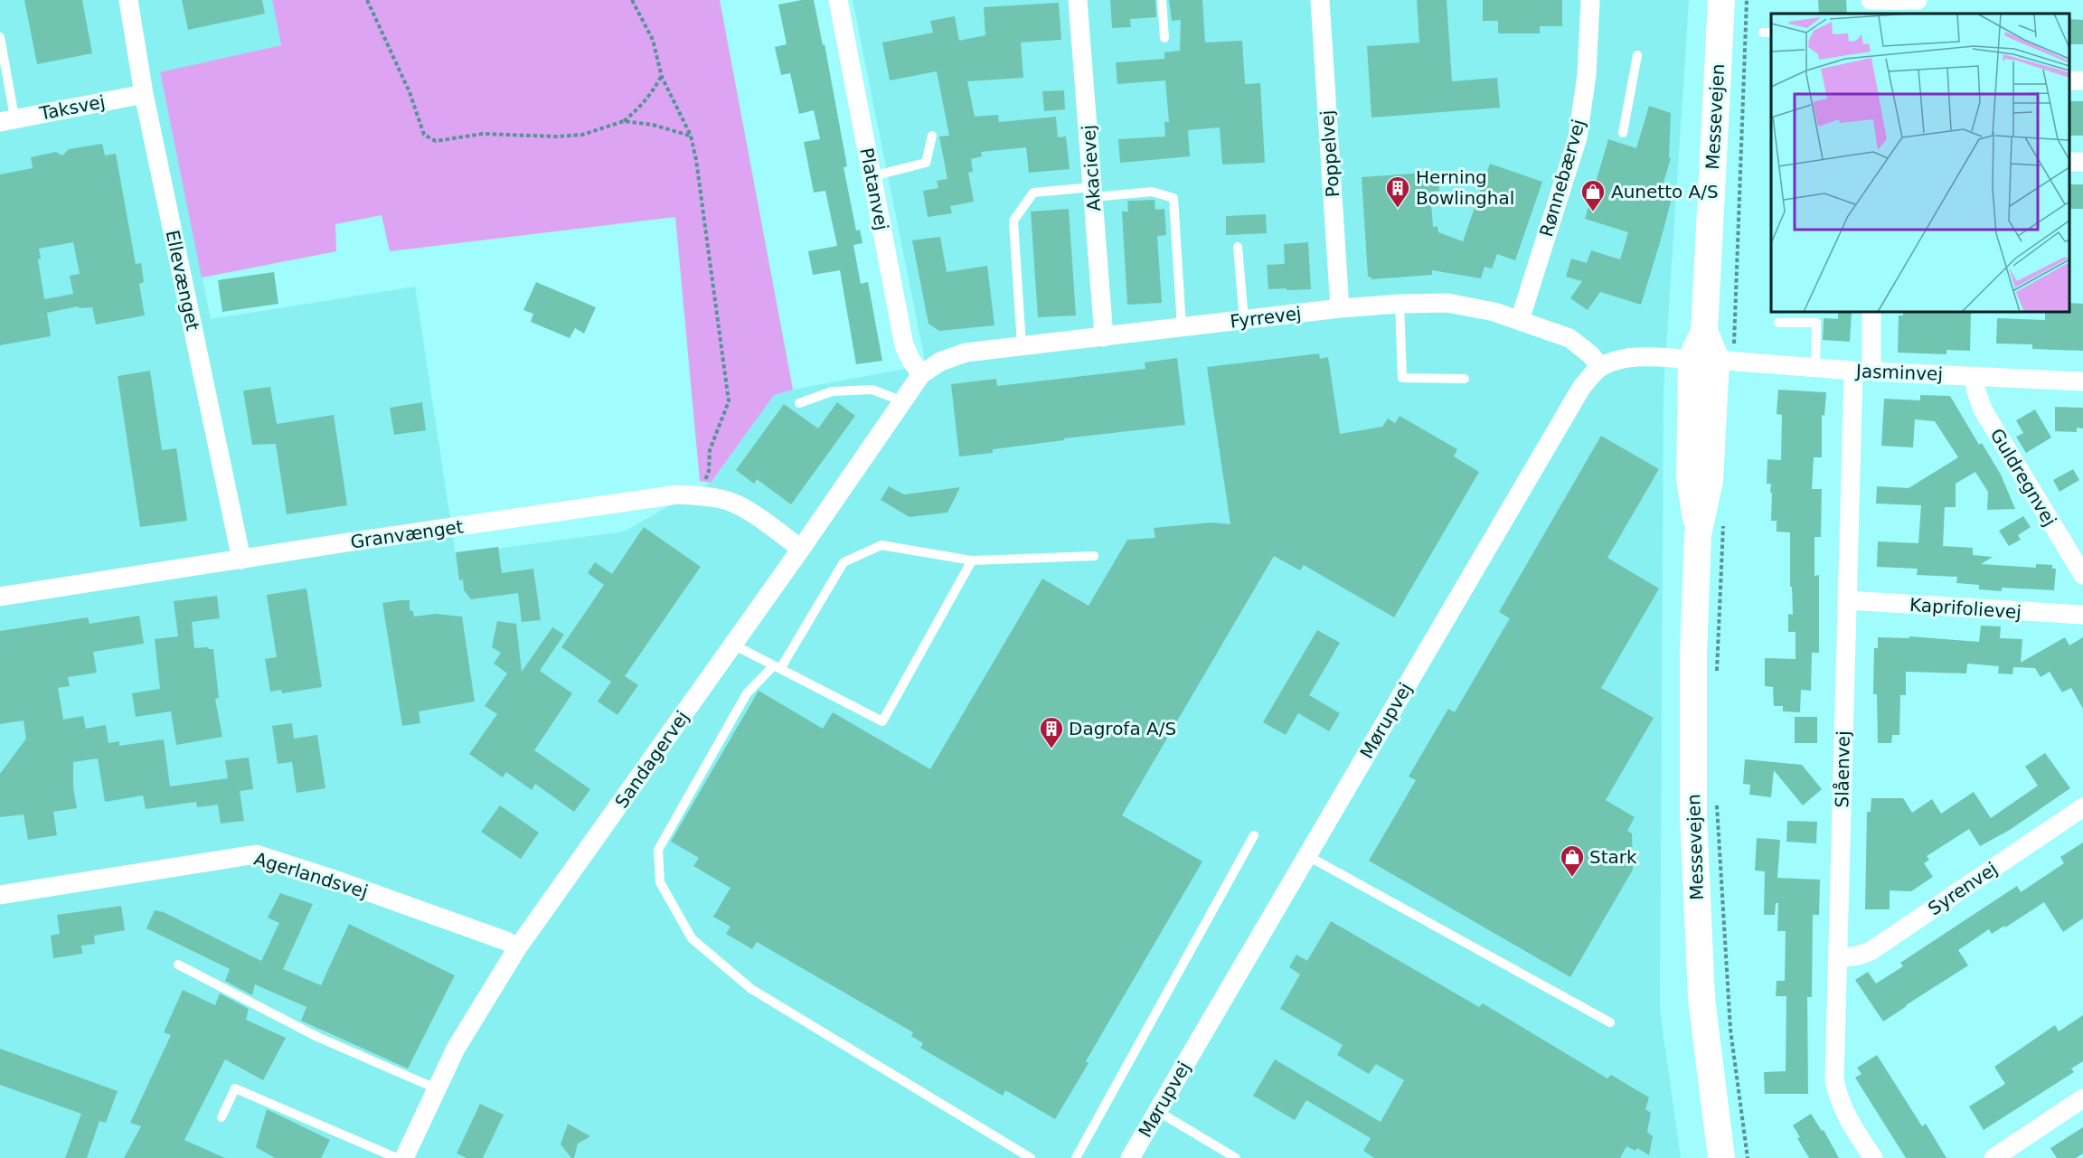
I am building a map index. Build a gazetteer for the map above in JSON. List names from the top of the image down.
{
  "streets": {
    "main road": ["Messevejen"],
    "street": [
      "Taksvej",
      "Poppelvej",
      "Akacievej",
      "Rønnebærvej",
      "Platanvej",
      "Ellevænget",
      "Fyrrevej",
      "Jasminvej",
      "Guldregnvej",
      "Granvænget",
      "Kaprifolievej",
      "Mørupvej",
      "Sandagervej",
      "Slåenvej",
      "Agerlandsvej",
      "Syrenvej"
    ]
  },
  "crossings": [
    ["Taksvej", "Ellevænget"],
    ["Messevejen", "Jasminvej"],
    ["Messevejen", "Mørupvej"],
    ["Poppelvej", "Fyrrevej"],
    ["Akacievej", "Fyrrevej"],
    ["Rønnebærvej", "Fyrrevej"],
    ["Platanvej", "Fyrrevej"],
    ["Platanvej", "Sandagervej"],
    ["Ellevænget", "Granvænget"],
    ["Fyrrevej", "Mørupvej"],
    ["Fyrrevej", "Sandagervej"],
    ["Jasminvej", "Guldregnvej"],
    ["Jasminvej", "Mørupvej"],
    ["Jasminvej", "Slåenvej"],
    ["Granvænget", "Sandagervej"],
    ["Kaprifolievej", "Slåenvej"],
    ["Sandagervej", "Agerlandsvej"],
    ["Slåenvej", "Syrenvej"]
  ],
  "places": {
    "building": ["Herning Bowlinghal", "Dagrofa A/S"],
    "shop": ["Aunetto A/S", "Stark"]
  }
}
